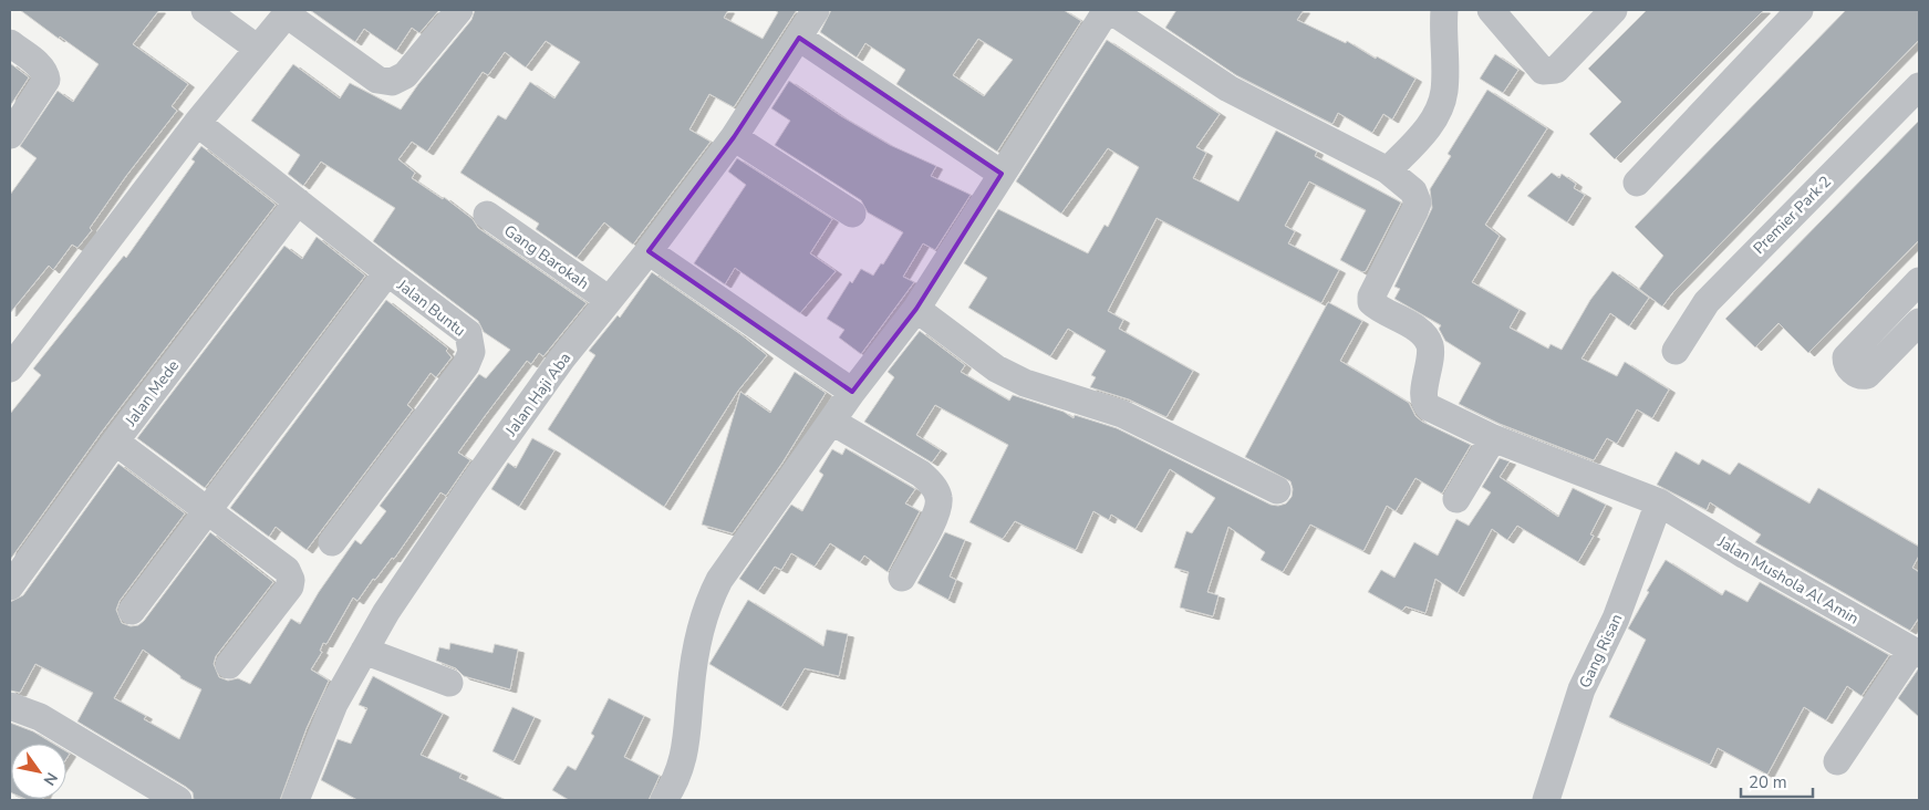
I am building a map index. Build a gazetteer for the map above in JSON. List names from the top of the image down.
{
  "streets": {
    "street": [
      "Premier Park 2",
      "Gang Barokah",
      "Jalan Buntu",
      "Jalan Mede",
      "Jalan Haji Aba",
      "Jalan Mushola Al Amin",
      "Gang Risan"
    ]
  },
  "crossings": [
    ["Gang Barokah", "Jalan Haji Aba"],
    ["Jalan Buntu", "Jalan Mede"],
    ["Jalan Mushola Al Amin", "Gang Risan"]
  ],
  "scale_bar": "20 m",
  "north": "bottom right"
}
